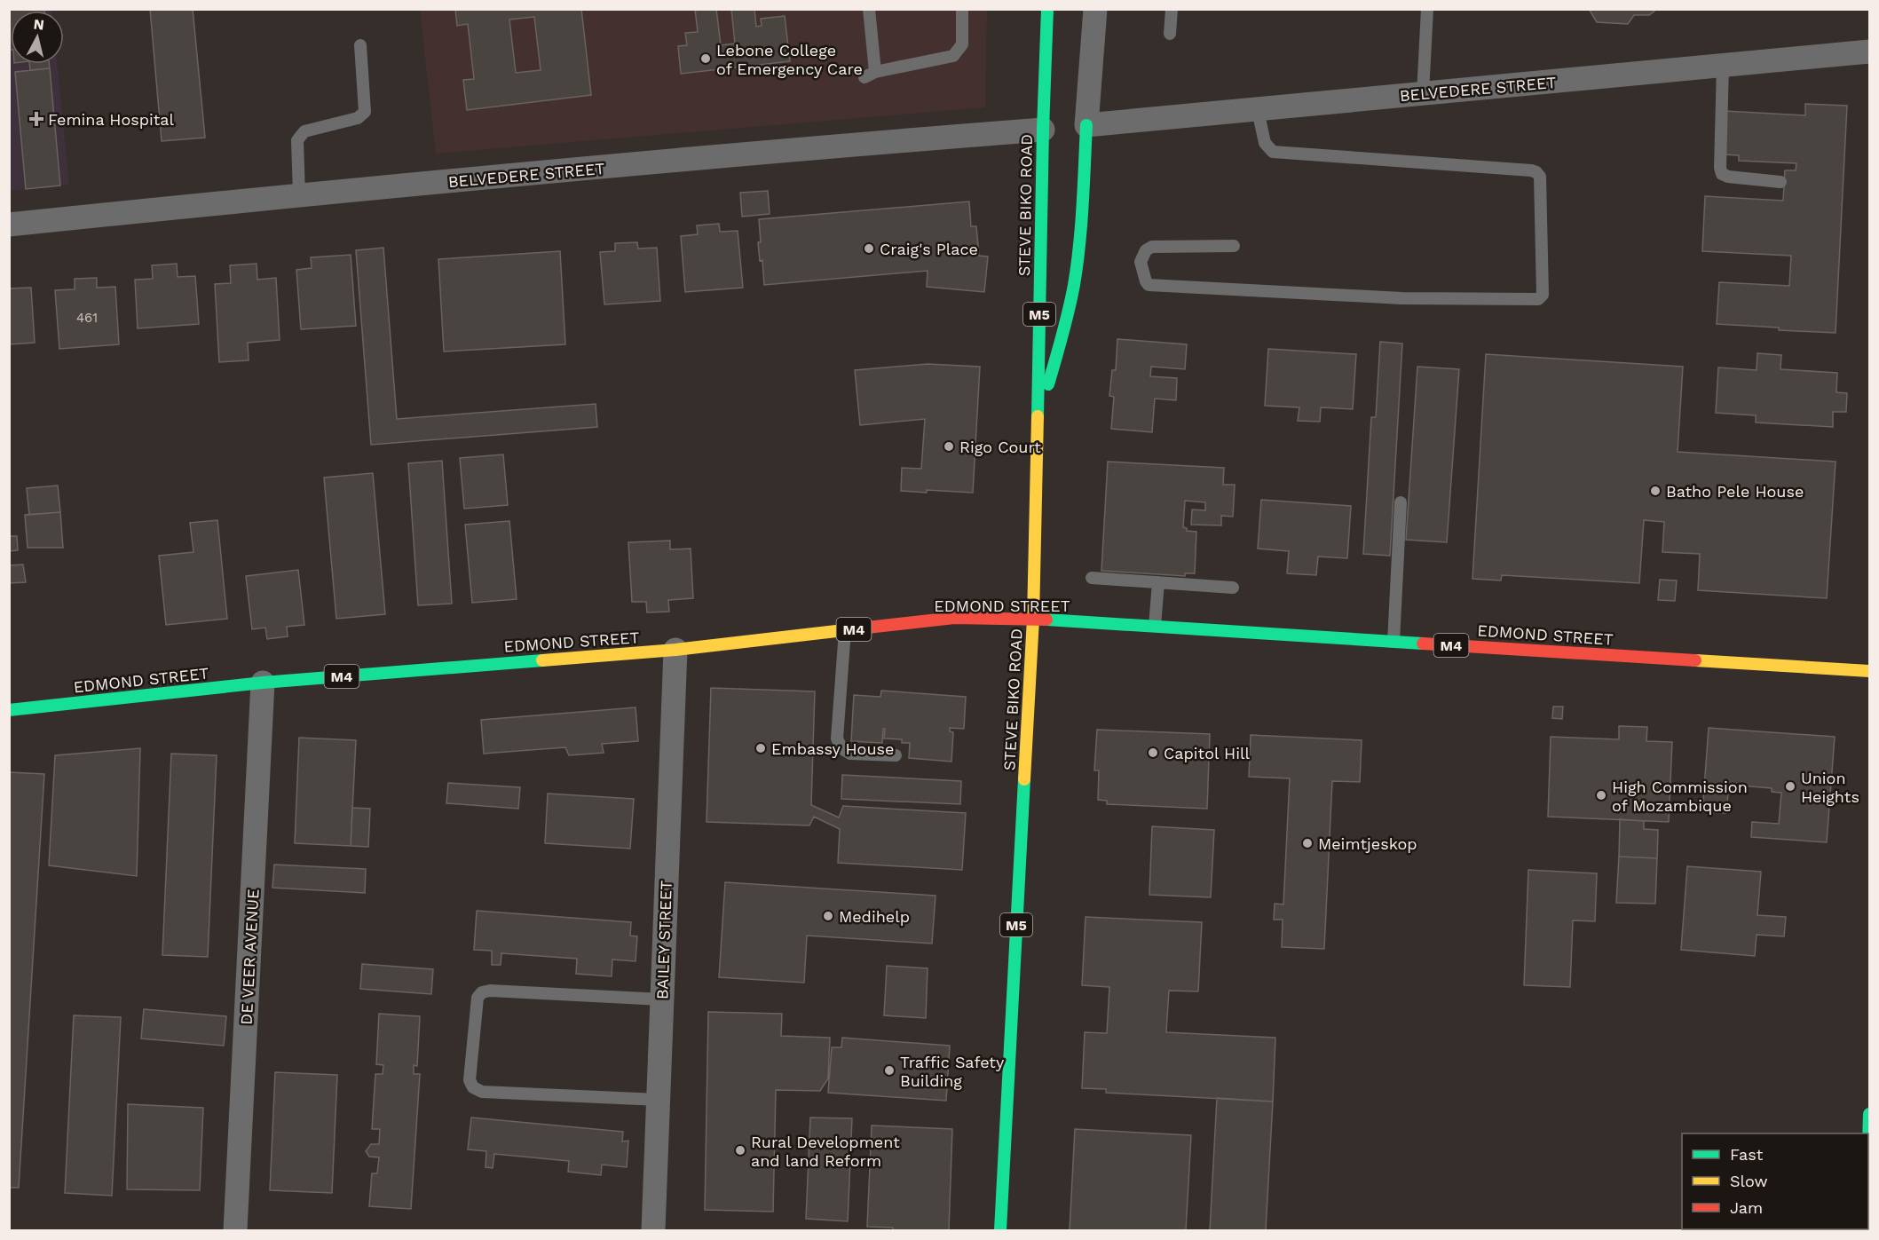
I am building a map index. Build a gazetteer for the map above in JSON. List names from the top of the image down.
{
  "streets": {
    "main road": [
      "STEVE BIKO ROAD",
      "M5",
      "EDMOND STREET",
      "M4"
    ],
    "street": ["BELVEDERE STREET", "BAILEY STREET", "DE VEER AVENUE"]
  },
  "crossings": [
    ["BELVEDERE STREET", "STEVE BIKO ROAD"],
    ["STEVE BIKO ROAD", "EDMOND STREET"],
    ["EDMOND STREET", "BAILEY STREET"],
    ["EDMOND STREET", "DE VEER AVENUE"]
  ],
  "places": {
    "other": [
      "Lebone College of Emergency Care",
      "Craig's Place",
      "Rigo Court",
      "Batho Pele House",
      "Embassy House",
      "Capitol Hill",
      "Union Heights",
      "High Commission of Mozambique",
      "Meimtjeskop",
      "Medihelp",
      "Traffic Safety Building",
      "Rural Development and land Reform"
    ],
    "health": ["Femina Hospital"]
  },
  "house_numbers": ["461"],
  "legend": ["Fast", "Slow", "Jam"],
  "north": "top"
}
